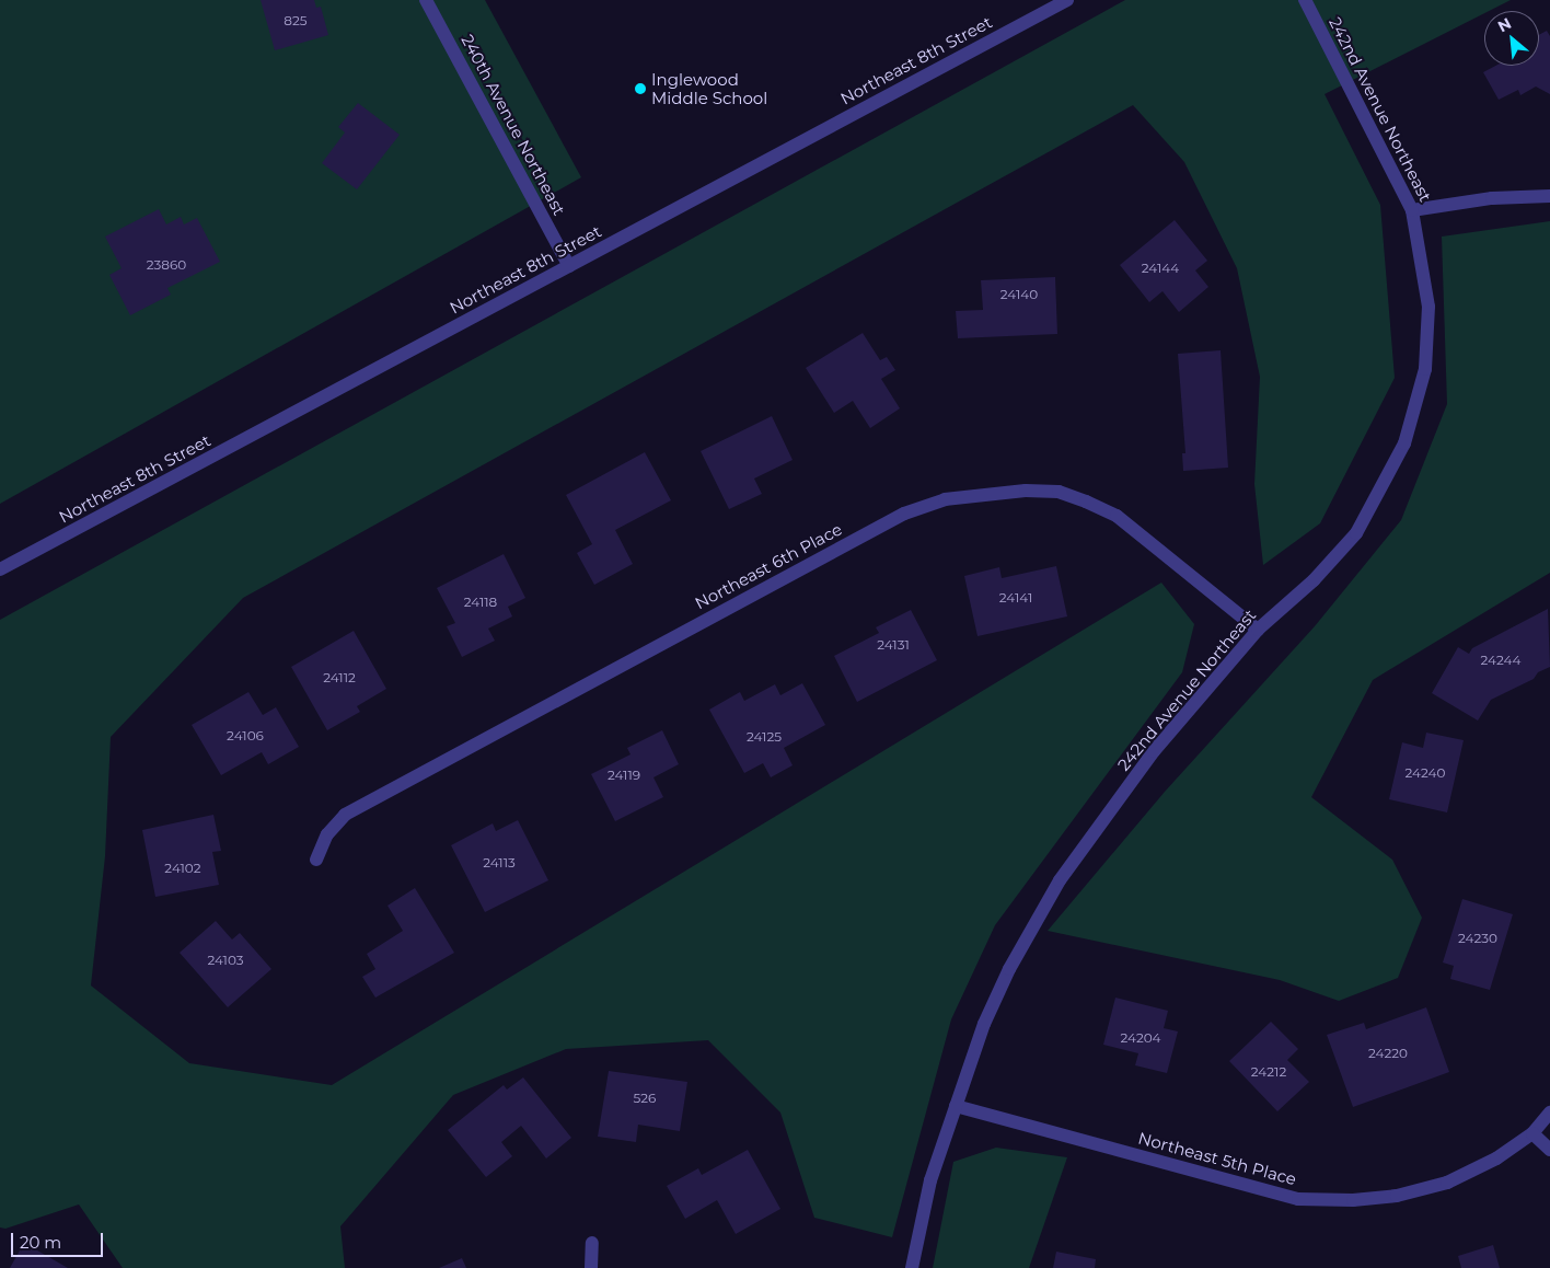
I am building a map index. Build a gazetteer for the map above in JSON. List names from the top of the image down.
{
  "streets": {
    "street": [
      "Northeast 8th Street",
      "242nd Avenue Northeast",
      "240th Avenue Northeast",
      "Northeast 6th Place",
      "Northeast 5th Place"
    ]
  },
  "crossings": [
    ["Northeast 8th Street", "240th Avenue Northeast"],
    ["242nd Avenue Northeast", "Northeast 6th Place"],
    ["242nd Avenue Northeast", "Northeast 5th Place"]
  ],
  "places": ["Inglewood Middle School"],
  "house_numbers": [
    "825",
    "23860",
    "24144",
    "24140",
    "24141",
    "24118",
    "24131",
    "24244",
    "24112",
    "24106",
    "24125",
    "24240",
    "24119",
    "24113",
    "24102",
    "24230",
    "24103",
    "24204",
    "24220",
    "24212",
    "526"
  ],
  "scale_bar": "20 m",
  "north": "top left"
}
